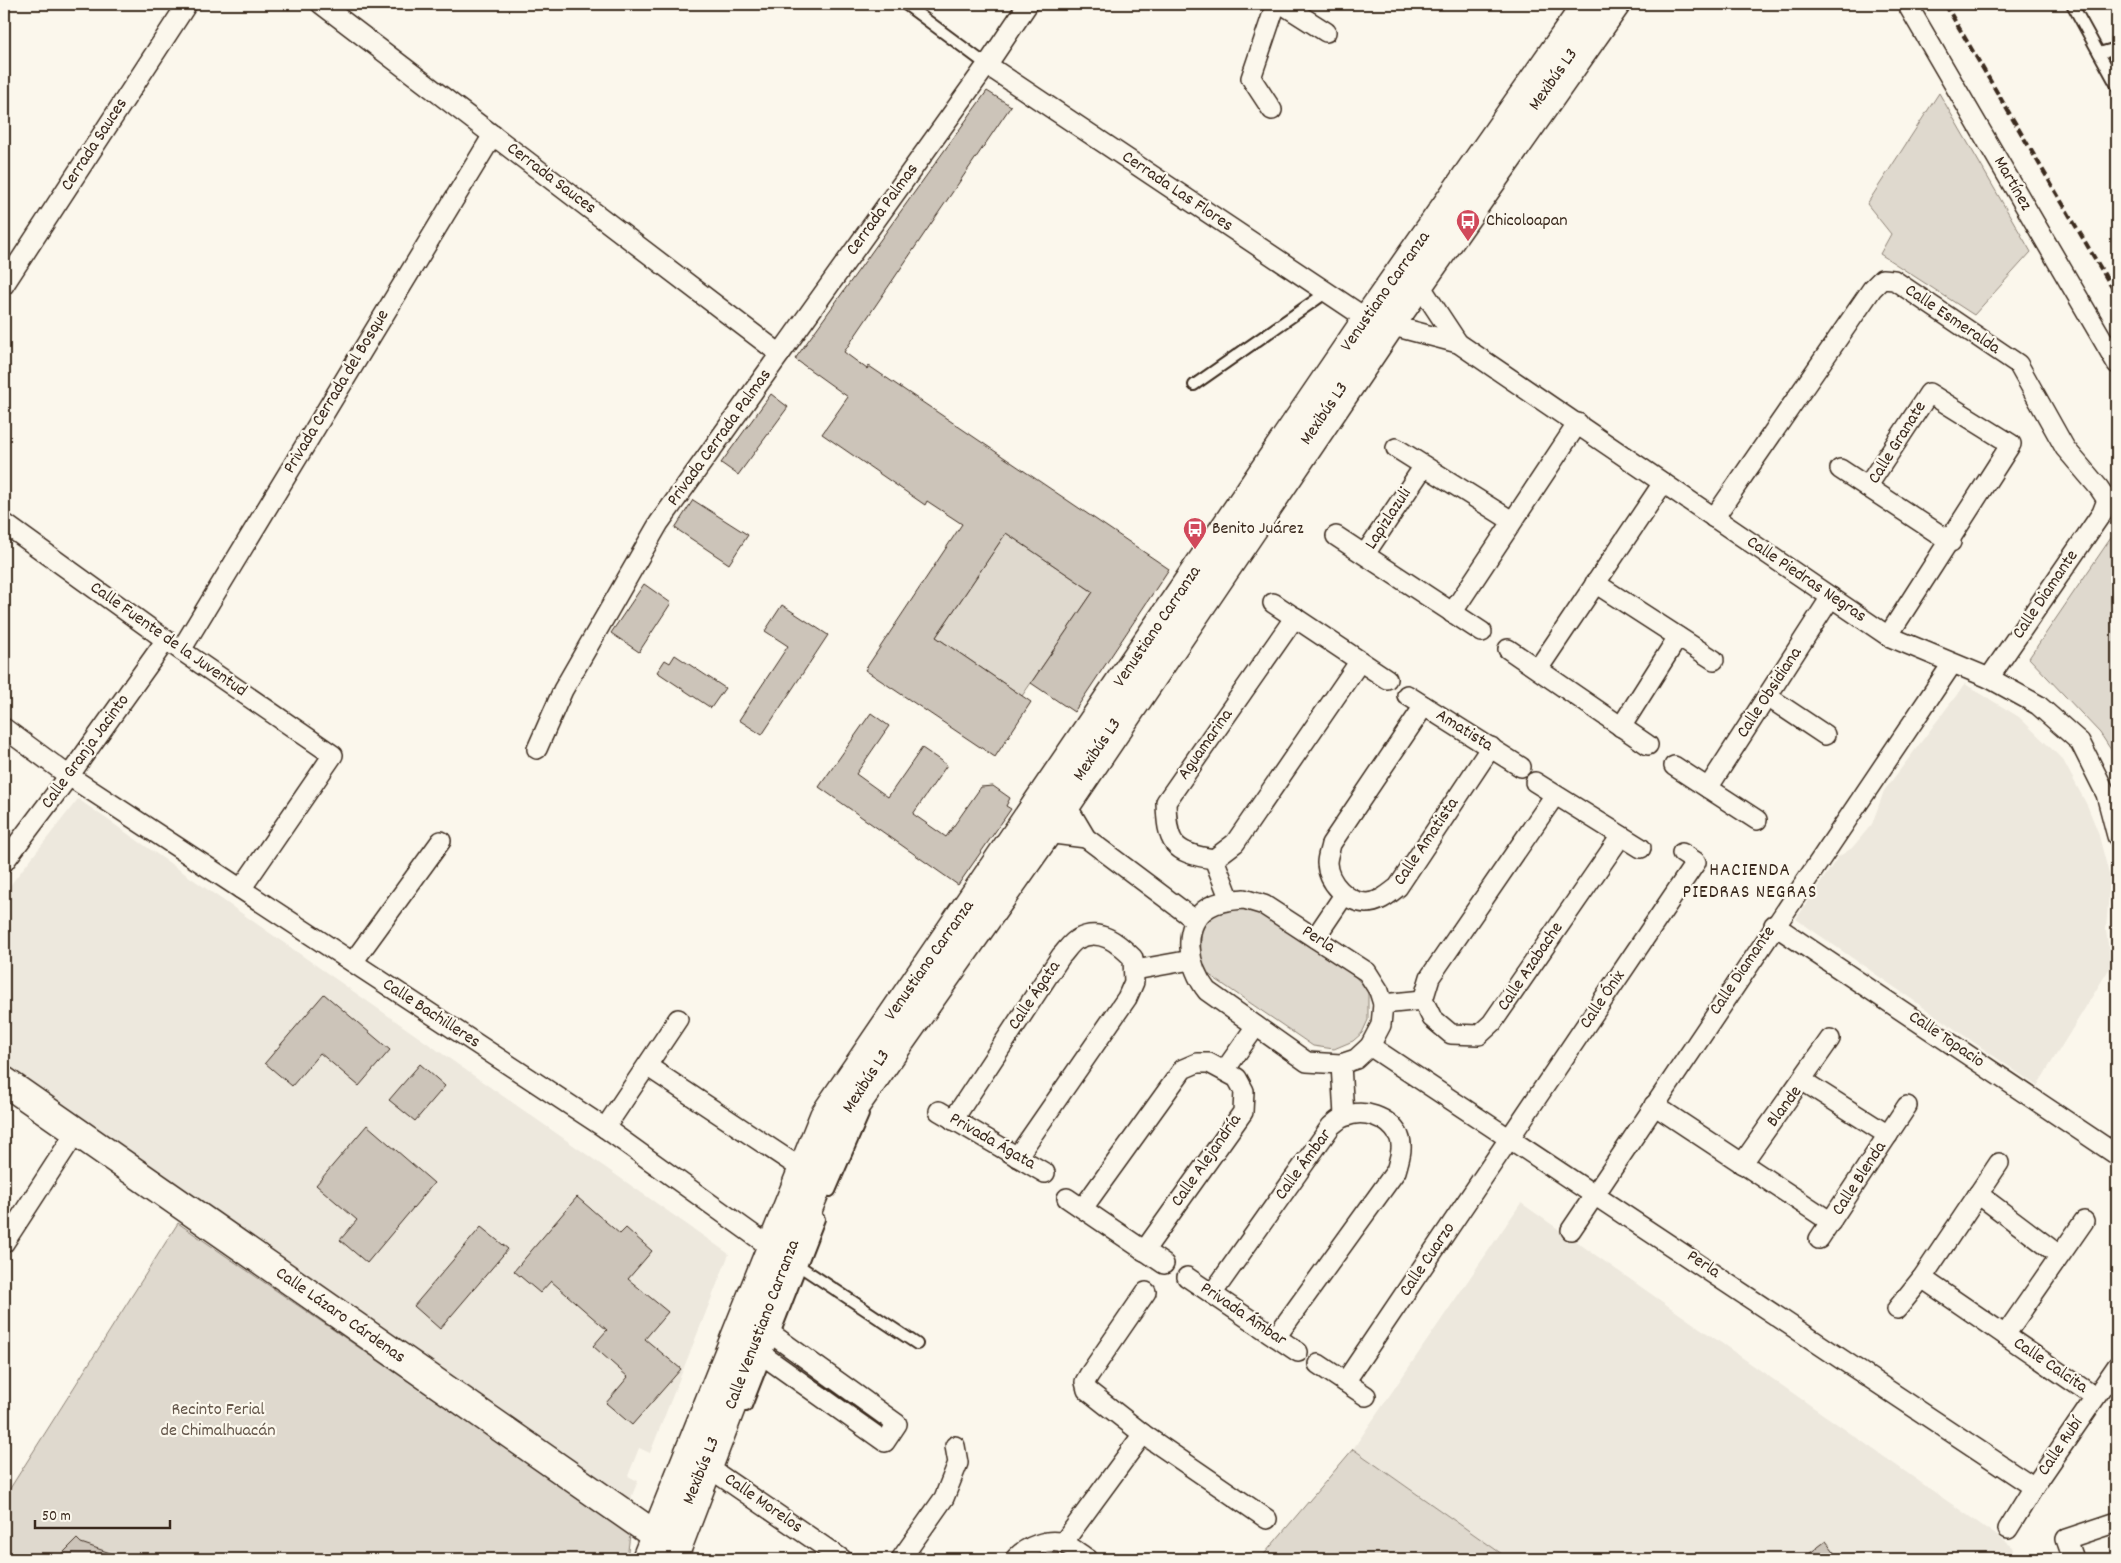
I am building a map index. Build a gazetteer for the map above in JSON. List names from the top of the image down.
{
  "streets": {
    "main road": ["Venustiano Carranza", "Calle Lázaro Cárdenas", "Calle Venustiano Carranza"],
    "street": [
      "Cerrada Sauces",
      "Martínez",
      "Cerrada Las Flores",
      "Cerrada Palmas",
      "Calle Esmeralda",
      "Privada Cerrada del Bosque",
      "Privada Cerrada Palmas",
      "Calle Granate",
      "Lapizlazuli",
      "Calle Piedras Negras",
      "Calle Diamante",
      "Calle Fuente de la Juventud",
      "Calle Obsidiana",
      "Amatista",
      "Aguamarina",
      "Calle Granja Jacinto",
      "Calle Amatista",
      "Perla",
      "Calle Azabache",
      "Calle Ágata",
      "Calle Ónix",
      "Calle Bachilleres",
      "Calle Topacio",
      "Blande",
      "Privada Ágata",
      "Calle Alejandría",
      "Calle Ámbar",
      "Calle Blenda",
      "Calle Cuarzo",
      "Privada Ámbar",
      "Calle Calcita",
      "Calle Rubí",
      "Calle Morelos"
    ],
    "lane": ["Mexibús L3"]
  },
  "crossings": [
    ["Mexibús L3", "Cerrada Las Flores"],
    ["Mexibús L3", "Venustiano Carranza"],
    ["Mexibús L3", "Calle Piedras Negras"],
    ["Mexibús L3", "Calle Bachilleres"],
    ["Mexibús L3", "Calle Lázaro Cárdenas"],
    ["Mexibús L3", "Calle Venustiano Carranza"],
    ["Cerrada Sauces", "Cerrada Palmas"],
    ["Cerrada Sauces", "Privada Cerrada del Bosque"],
    ["Cerrada Sauces", "Privada Cerrada Palmas"],
    ["Cerrada Las Flores", "Cerrada Palmas"],
    ["Cerrada Las Flores", "Venustiano Carranza"],
    ["Cerrada Las Flores", "Calle Piedras Negras"],
    ["Cerrada Palmas", "Privada Cerrada Palmas"],
    ["Venustiano Carranza", "Calle Piedras Negras"],
    ["Venustiano Carranza", "Calle Venustiano Carranza"],
    ["Calle Esmeralda", "Calle Piedras Negras"],
    ["Calle Esmeralda", "Calle Diamante"],
    ["Privada Cerrada del Bosque", "Calle Fuente de la Juventud"],
    ["Privada Cerrada del Bosque", "Calle Granja Jacinto"],
    ["Calle Granate", "Calle Piedras Negras"],
    ["Calle Piedras Negras", "Calle Diamante"],
    ["Calle Piedras Negras", "Calle Obsidiana"],
    ["Calle Diamante", "Perla"],
    ["Calle Diamante", "Calle Topacio"],
    ["Calle Fuente de la Juventud", "Calle Granja Jacinto"],
    ["Calle Fuente de la Juventud", "Calle Bachilleres"],
    ["Amatista", "Calle Amatista"],
    ["Calle Granja Jacinto", "Calle Bachilleres"],
    ["Perla", "Calle Ónix"],
    ["Perla", "Calle Cuarzo"],
    ["Perla", "Calle Rubí"],
    ["Calle Ágata", "Privada Ágata"],
    ["Calle Ónix", "Calle Cuarzo"],
    ["Calle Bachilleres", "Calle Venustiano Carranza"],
    ["Blande", "Calle Blenda"],
    ["Calle Ámbar", "Privada Ámbar"],
    ["Calle Lázaro Cárdenas", "Calle Venustiano Carranza"],
    ["Calle Venustiano Carranza", "Calle Morelos"],
    ["Calle Calcita", "Calle Rubí"]
  ],
  "districts": ["HACIENDA PIEDRAS NEGRAS"],
  "parks": ["Recinto Ferial de Chimalhuacán"],
  "places": {
    "bus stop": ["Chicoloapan", "Benito Juárez"]
  },
  "scale_bar": "50 m"
}
